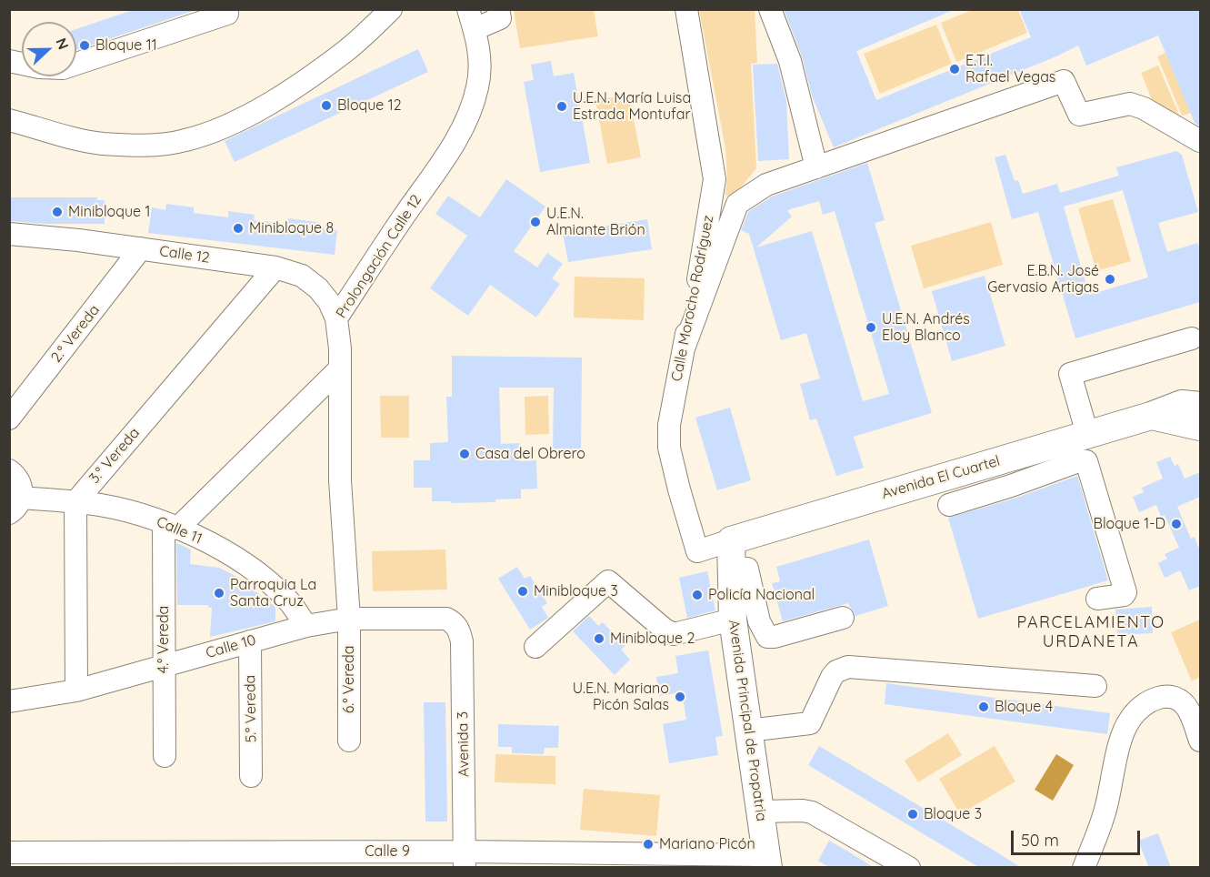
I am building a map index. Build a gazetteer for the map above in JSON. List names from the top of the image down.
{
  "streets": {
    "main road": ["Avenida El Cuartel", "Avenida Principal de Propatria"],
    "street": [
      "Calle 12",
      "Prolongación Calle 12",
      "Calle Morocho Rodríguez",
      "2.° Vereda",
      "3.° Vereda",
      "Calle 11",
      "4.° Vereda",
      "Calle 10",
      "6.° Vereda",
      "5.° Vereda",
      "Avenida 3",
      "Calle 9"
    ]
  },
  "crossings": [
    ["Calle 12", "Prolongación Calle 12"],
    ["Calle 12", "2.° Vereda"],
    ["Calle 12", "3.° Vereda"],
    ["Prolongación Calle 12", "Calle 10"],
    ["Prolongación Calle 12", "6.° Vereda"],
    ["Calle Morocho Rodríguez", "Avenida El Cuartel"],
    ["Calle Morocho Rodríguez", "Avenida Principal de Propatria"],
    ["3.° Vereda", "Calle 11"],
    ["Avenida El Cuartel", "Avenida Principal de Propatria"],
    ["Calle 11", "4.° Vereda"],
    ["Calle 11", "Calle 10"],
    ["4.° Vereda", "Calle 10"],
    ["Calle 10", "6.° Vereda"],
    ["Calle 10", "5.° Vereda"],
    ["Calle 10", "Avenida 3"],
    ["Avenida Principal de Propatria", "Calle 9"],
    ["Avenida 3", "Calle 9"]
  ],
  "districts": ["PARCELAMIENTO URDANETA"],
  "places": [
    "Bloque 11",
    "E.T.I. Rafael Vegas",
    "Bloque 12",
    "U.E.N. María Luisa Estrada Montufar",
    "Minibloque 1",
    "U.E.N. Almiante Brión",
    "Minibloque 8",
    "E.B.N. José Gervasio Artigas",
    "U.E.N. Andrés Eloy Blanco",
    "Casa del Obrero",
    "Bloque 1-D",
    "Minibloque 3",
    "Parroquia La Santa Cruz",
    "Policía Nacional",
    "Minibloque 2",
    "U.E.N. Mariano Picón Salas",
    "Bloque 4",
    "Bloque 3",
    "Mariano Picón"
  ],
  "scale_bar": "50 m",
  "north": "right"
}
